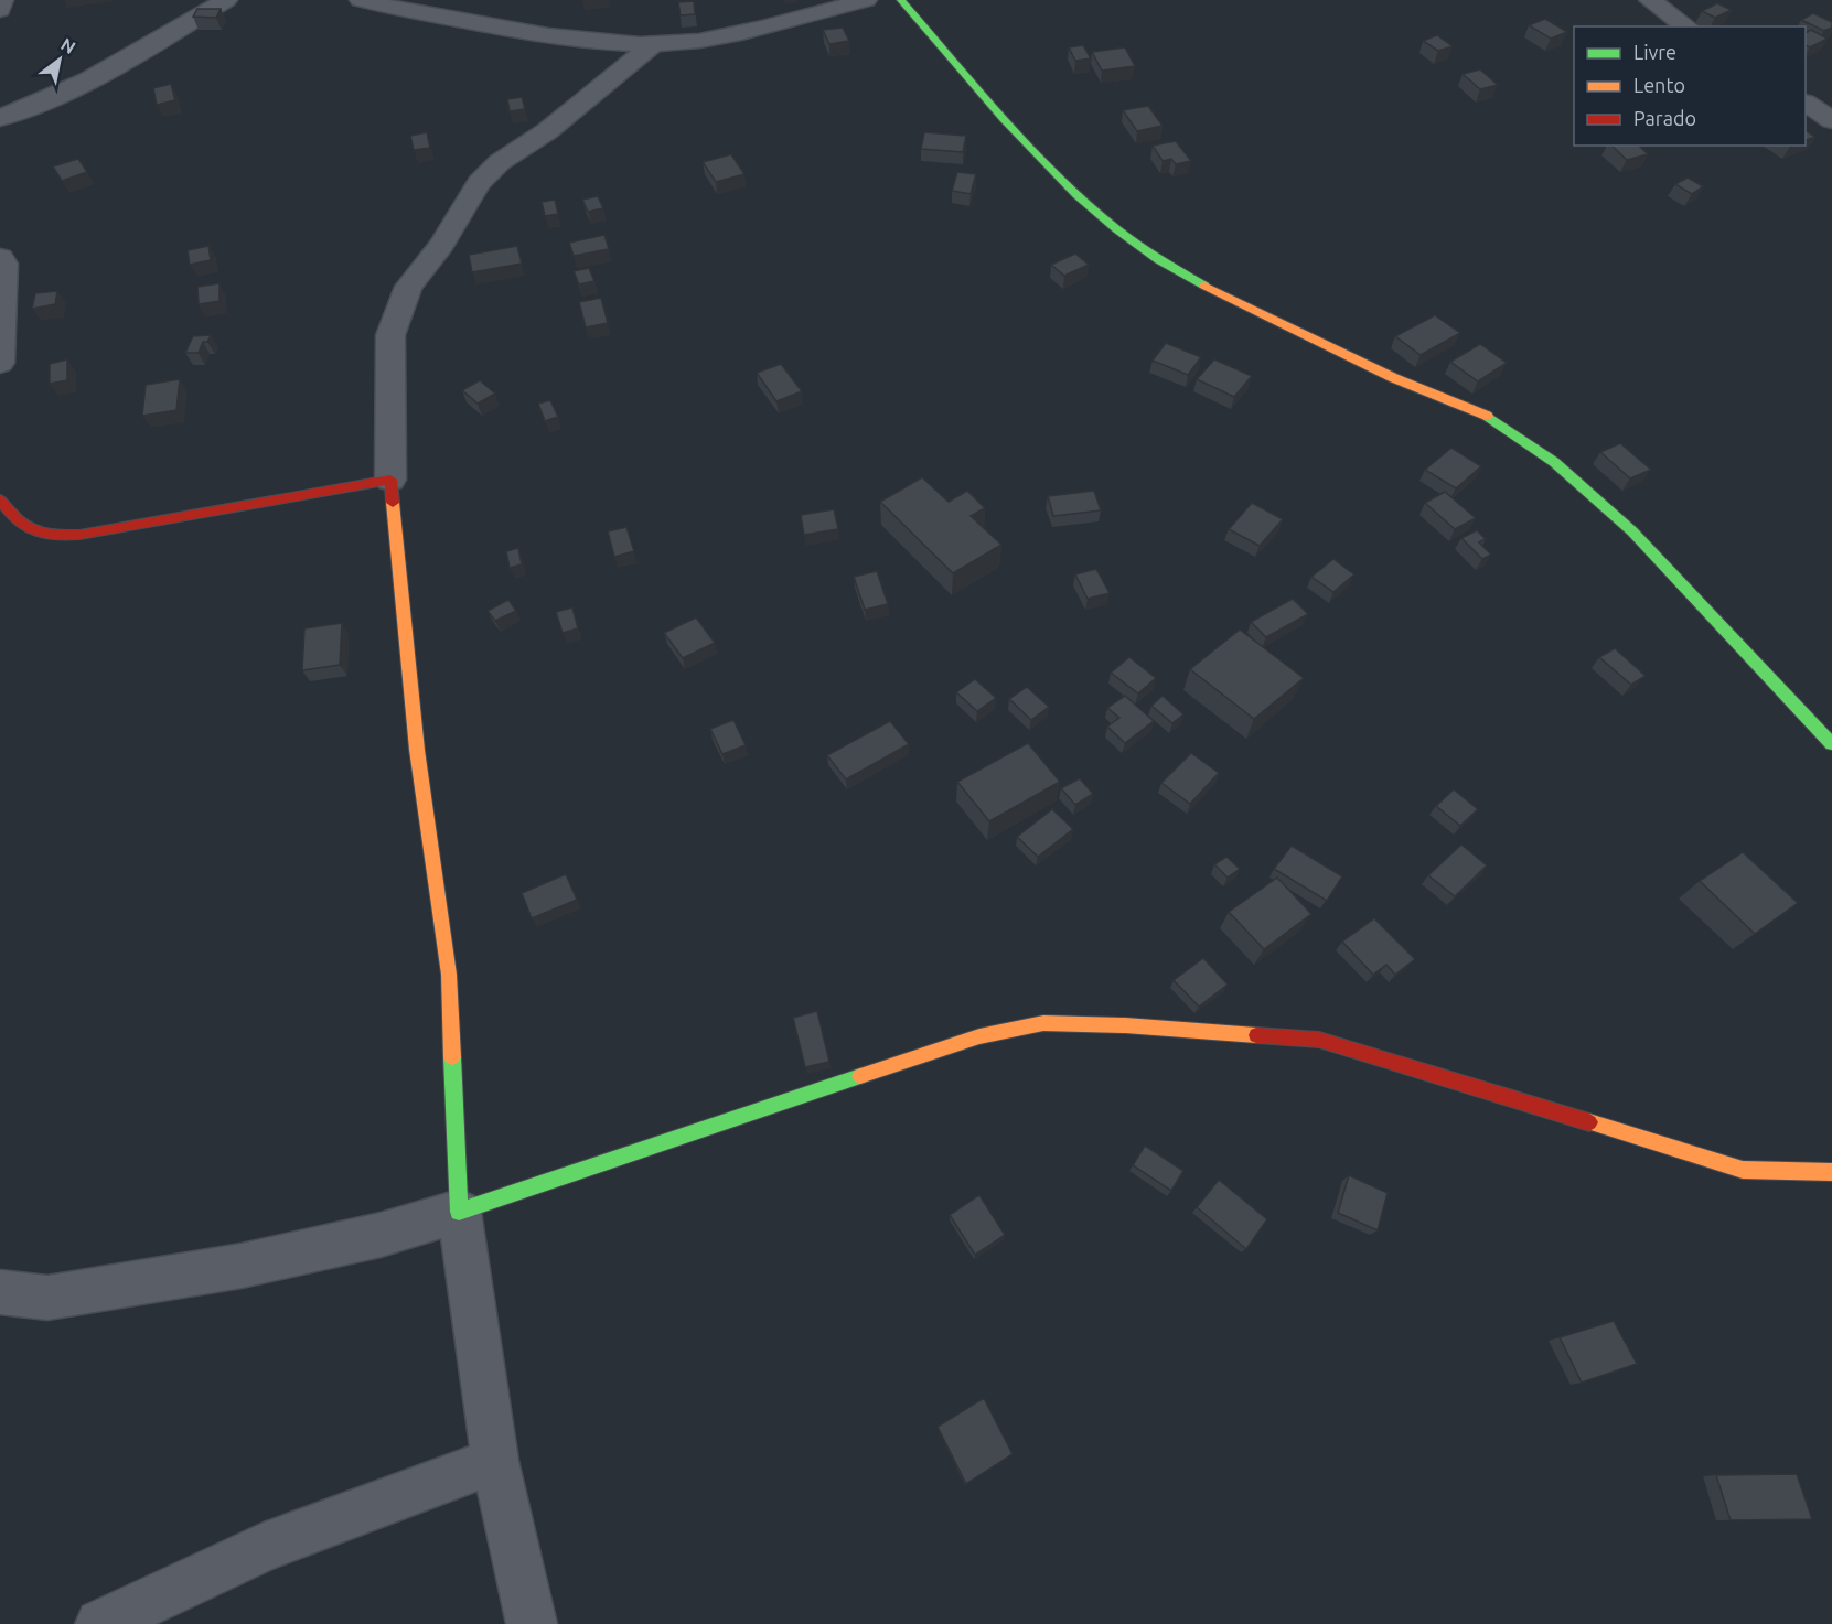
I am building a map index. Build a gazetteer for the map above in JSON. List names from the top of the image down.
{
  "legend": ["Livre", "Lento", "Parado"],
  "north": "top right"
}
